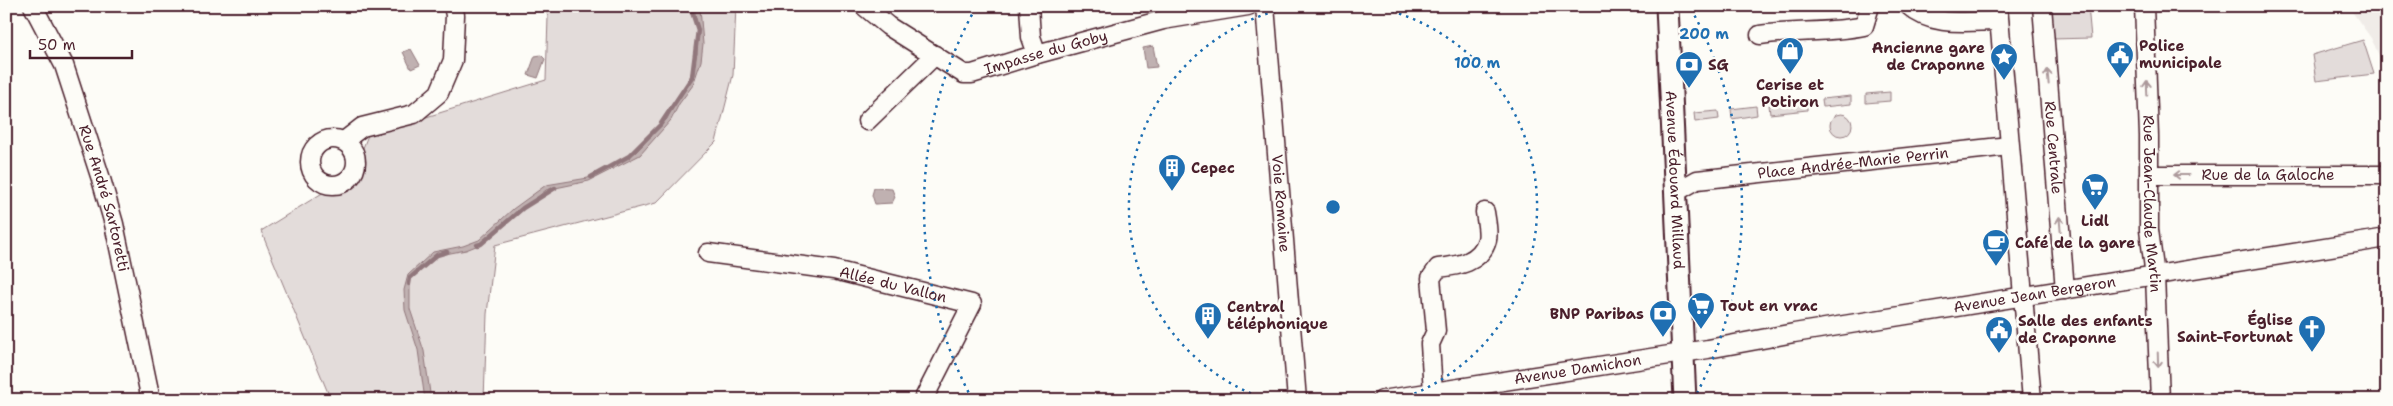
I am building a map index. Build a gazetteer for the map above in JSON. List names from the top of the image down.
{
  "streets": {
    "main road": ["Avenue Édouard Millaud"],
    "street": [
      "Impasse du Goby",
      "Rue Centrale",
      "Place Andrée-Marie Perrin",
      "Rue de la Galoche",
      "Rue André Sartoretti",
      "Voie Romaine",
      "Rue Jean-Claude Martin",
      "Allée du Vallon",
      "Avenue Jean Bergeron",
      "Avenue Damichon"
    ]
  },
  "crossings": [
    ["Rue Centrale", "Avenue Jean Bergeron"],
    ["Place Andrée-Marie Perrin", "Avenue Édouard Millaud"],
    ["Rue de la Galoche", "Rue Jean-Claude Martin"],
    ["Avenue Édouard Millaud", "Avenue Jean Bergeron"],
    ["Avenue Édouard Millaud", "Avenue Damichon"],
    ["Rue Jean-Claude Martin", "Avenue Jean Bergeron"],
    ["Avenue Jean Bergeron", "Avenue Damichon"]
  ],
  "one_way": ["Rue de la Galoche"],
  "places": {
    "shop": ["Cerise et Potiron"],
    "public building": ["Police municipale", "Salle des enfants de Craponne"],
    "place": ["Ancienne gare de Craponne"],
    "bank": ["SG", "BNP Paribas"],
    "building": ["Cepec", "Central téléphonique"],
    "supermarket": ["Lidl", "Tout en vrac"],
    "cafe": ["Café de la gare"],
    "church": ["Église Saint-Fortunat"]
  },
  "scale_bar": "50 m",
  "rings": ["200 m", "100 m"]
}
